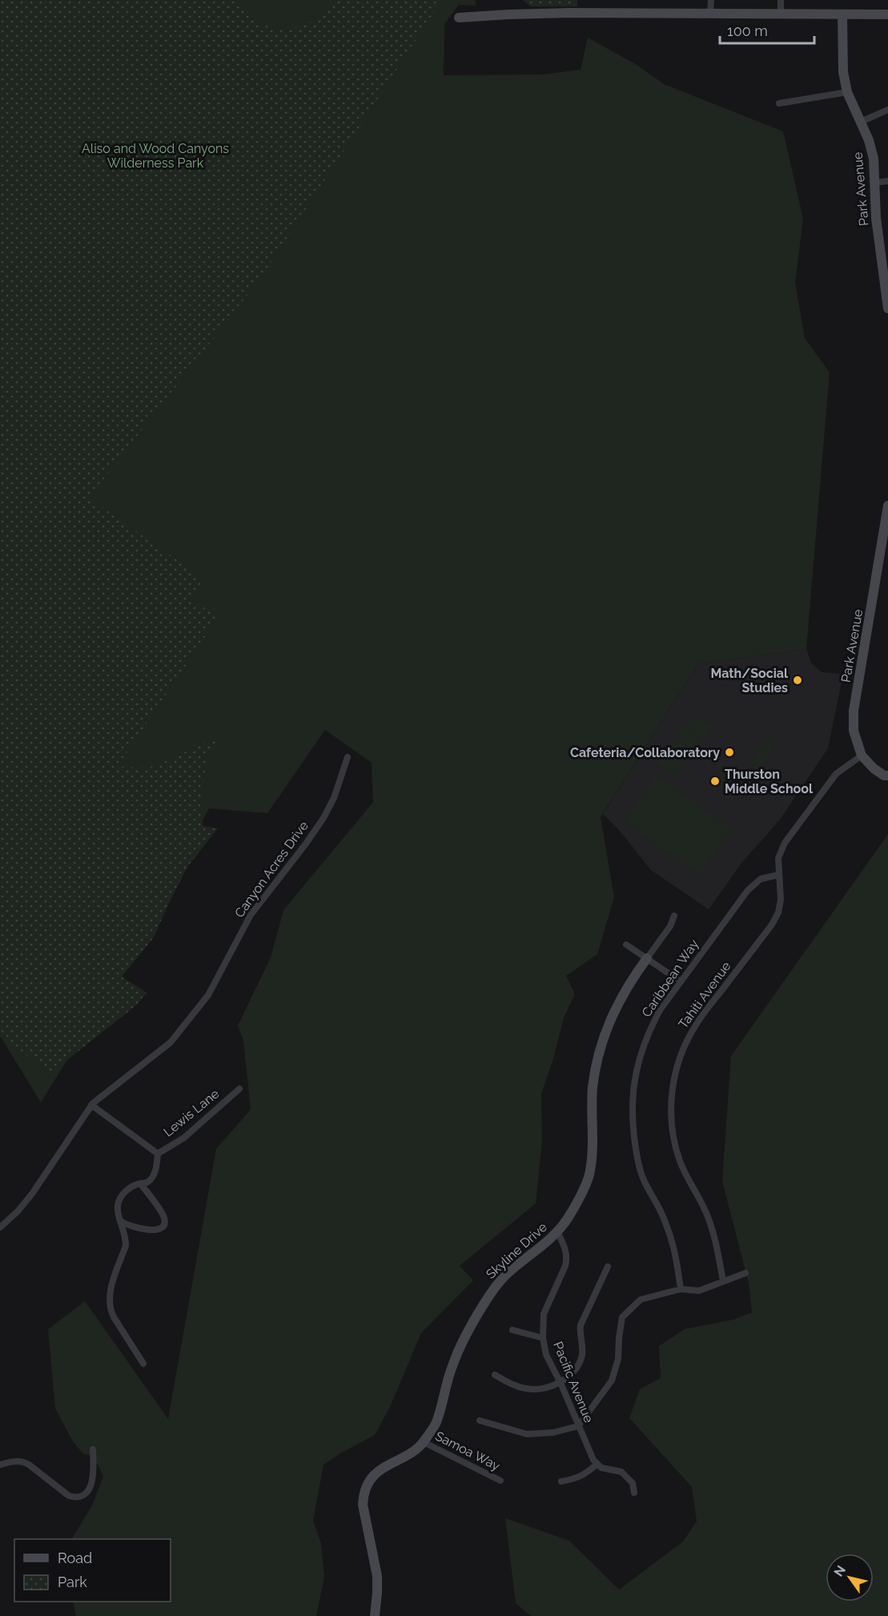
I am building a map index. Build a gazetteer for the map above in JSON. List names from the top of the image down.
{
  "streets": {
    "street": [
      "Park Avenue",
      "Canyon Acres Drive",
      "Caribbean Way",
      "Tahiti Avenue",
      "Lewis Lane",
      "Skyline Drive",
      "Pacific Avenue",
      "Samoa Way"
    ]
  },
  "crossings": [
    ["Park Avenue", "Tahiti Avenue"],
    ["Caribbean Way", "Tahiti Avenue"],
    ["Skyline Drive", "Pacific Avenue"],
    ["Skyline Drive", "Samoa Way"]
  ],
  "parks": ["Aliso and Wood Canyons Wilderness Park"],
  "places": ["Math/Social Studies", "Cafeteria/Collaboratory", "Thurston Middle School"],
  "legend": ["Road", "Park"],
  "scale_bar": "100 m",
  "north": "top left"
}
